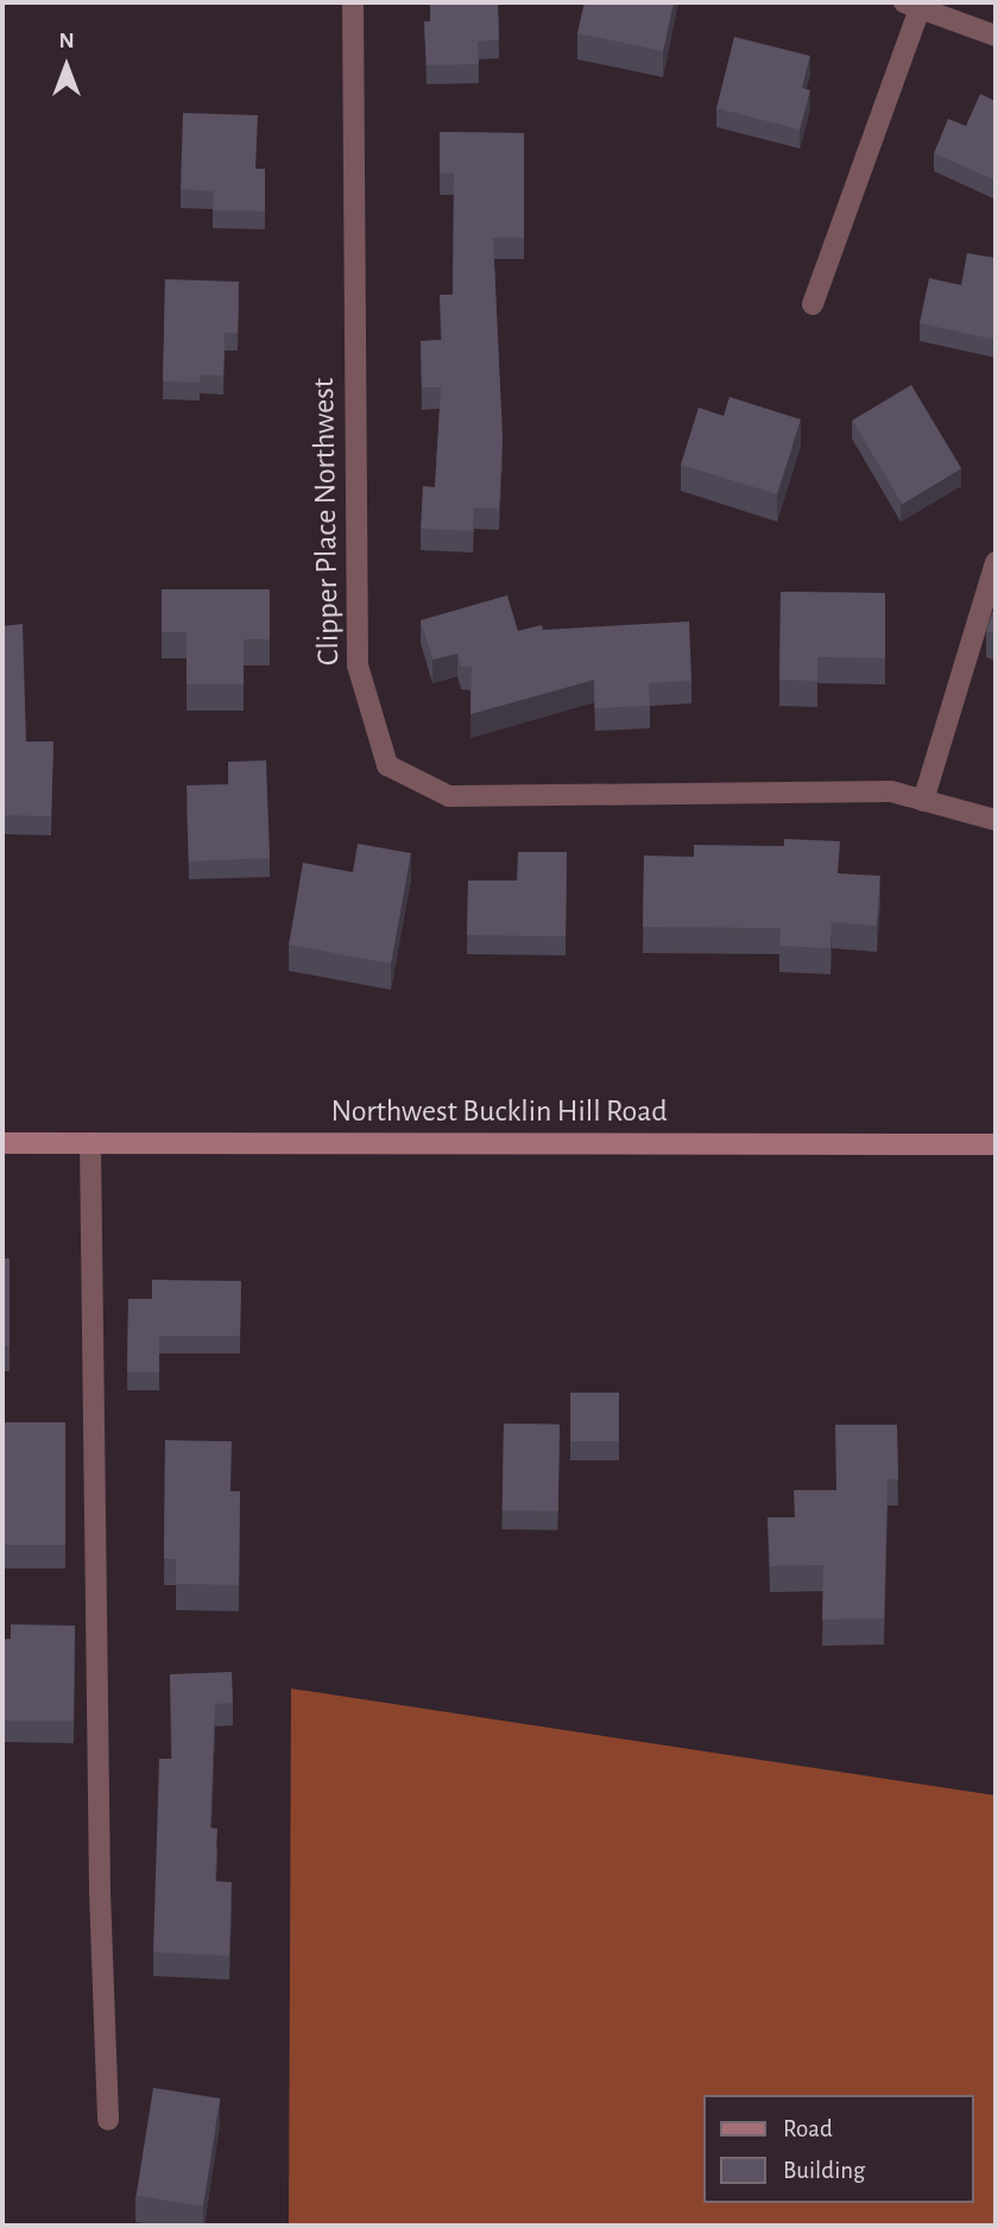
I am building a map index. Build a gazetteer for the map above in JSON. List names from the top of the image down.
{
  "streets": {
    "main road": ["Northwest Bucklin Hill Road"],
    "street": ["Clipper Place Northwest"]
  },
  "legend": ["Road", "Building"],
  "north": "top"
}
